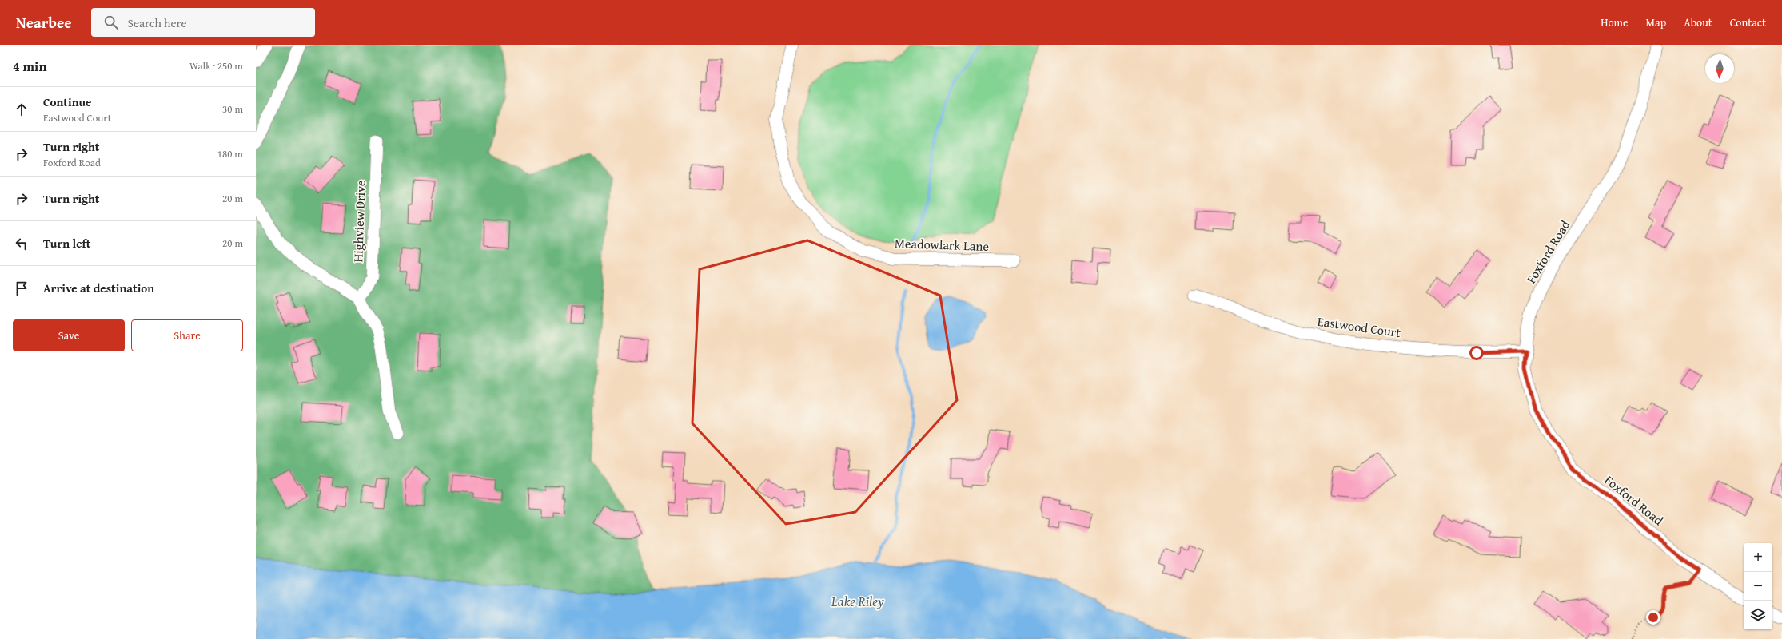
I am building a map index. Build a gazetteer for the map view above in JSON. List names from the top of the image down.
{
  "streets": {
    "street": [
      "Highview Drive",
      "Meadowlark Lane",
      "Foxford Road",
      "Eastwood Court"
    ]
  },
  "crossings": [
    ["Foxford Road", "Eastwood Court"]
  ],
  "water": ["Lake Riley"],
  "north": "bottom",
  "page": {
    "header": "Nearbee",
    "search": "Search here",
    "nav": [
      "Home",
      "Map",
      "About",
      "Contact"
    ],
    "heading": ["4 min", "Walk · 250 m"],
    "list": [
      ["Continue", "Eastwood Court", "30 m"],
      ["Turn right", "Foxford Road", "180 m"],
      ["Turn right", "20 m"],
      ["Turn left", "20 m"],
      "Arrive at destination"
    ],
    "buttons": ["Save", "Share"],
    "map_buttons": ["+", "−"]
  }
}
